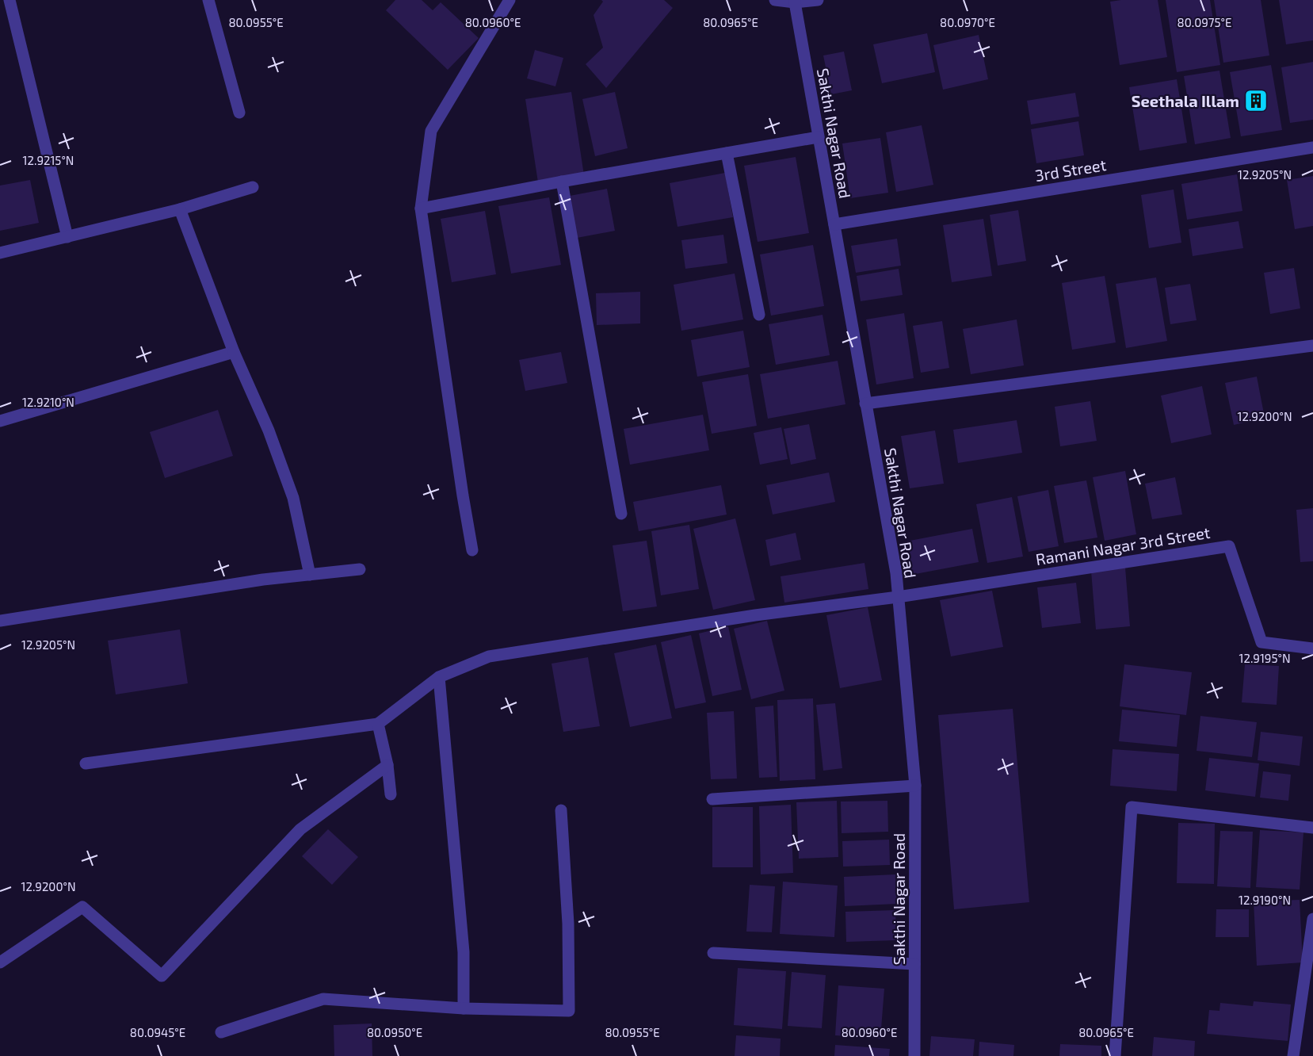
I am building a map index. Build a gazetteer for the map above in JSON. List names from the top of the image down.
{
  "streets": {
    "street": ["Sakthi Nagar Road", "3rd Street", "Ramani Nagar 3rd Street"]
  },
  "crossings": [
    ["Sakthi Nagar Road", "3rd Street"],
    ["Sakthi Nagar Road", "Ramani Nagar 3rd Street"]
  ],
  "places": {
    "building": ["Seethala Illam"]
  },
  "coordinates": [
    "80.0955°E",
    "80.0960°E",
    "80.0965°E",
    "80.0970°E",
    "80.0975°E",
    "12.9215°N",
    "12.9205°N",
    "12.9210°N",
    "12.9200°N",
    "12.9195°N",
    "12.9190°N",
    "80.0945°E",
    "80.0950°E"
  ]
}
